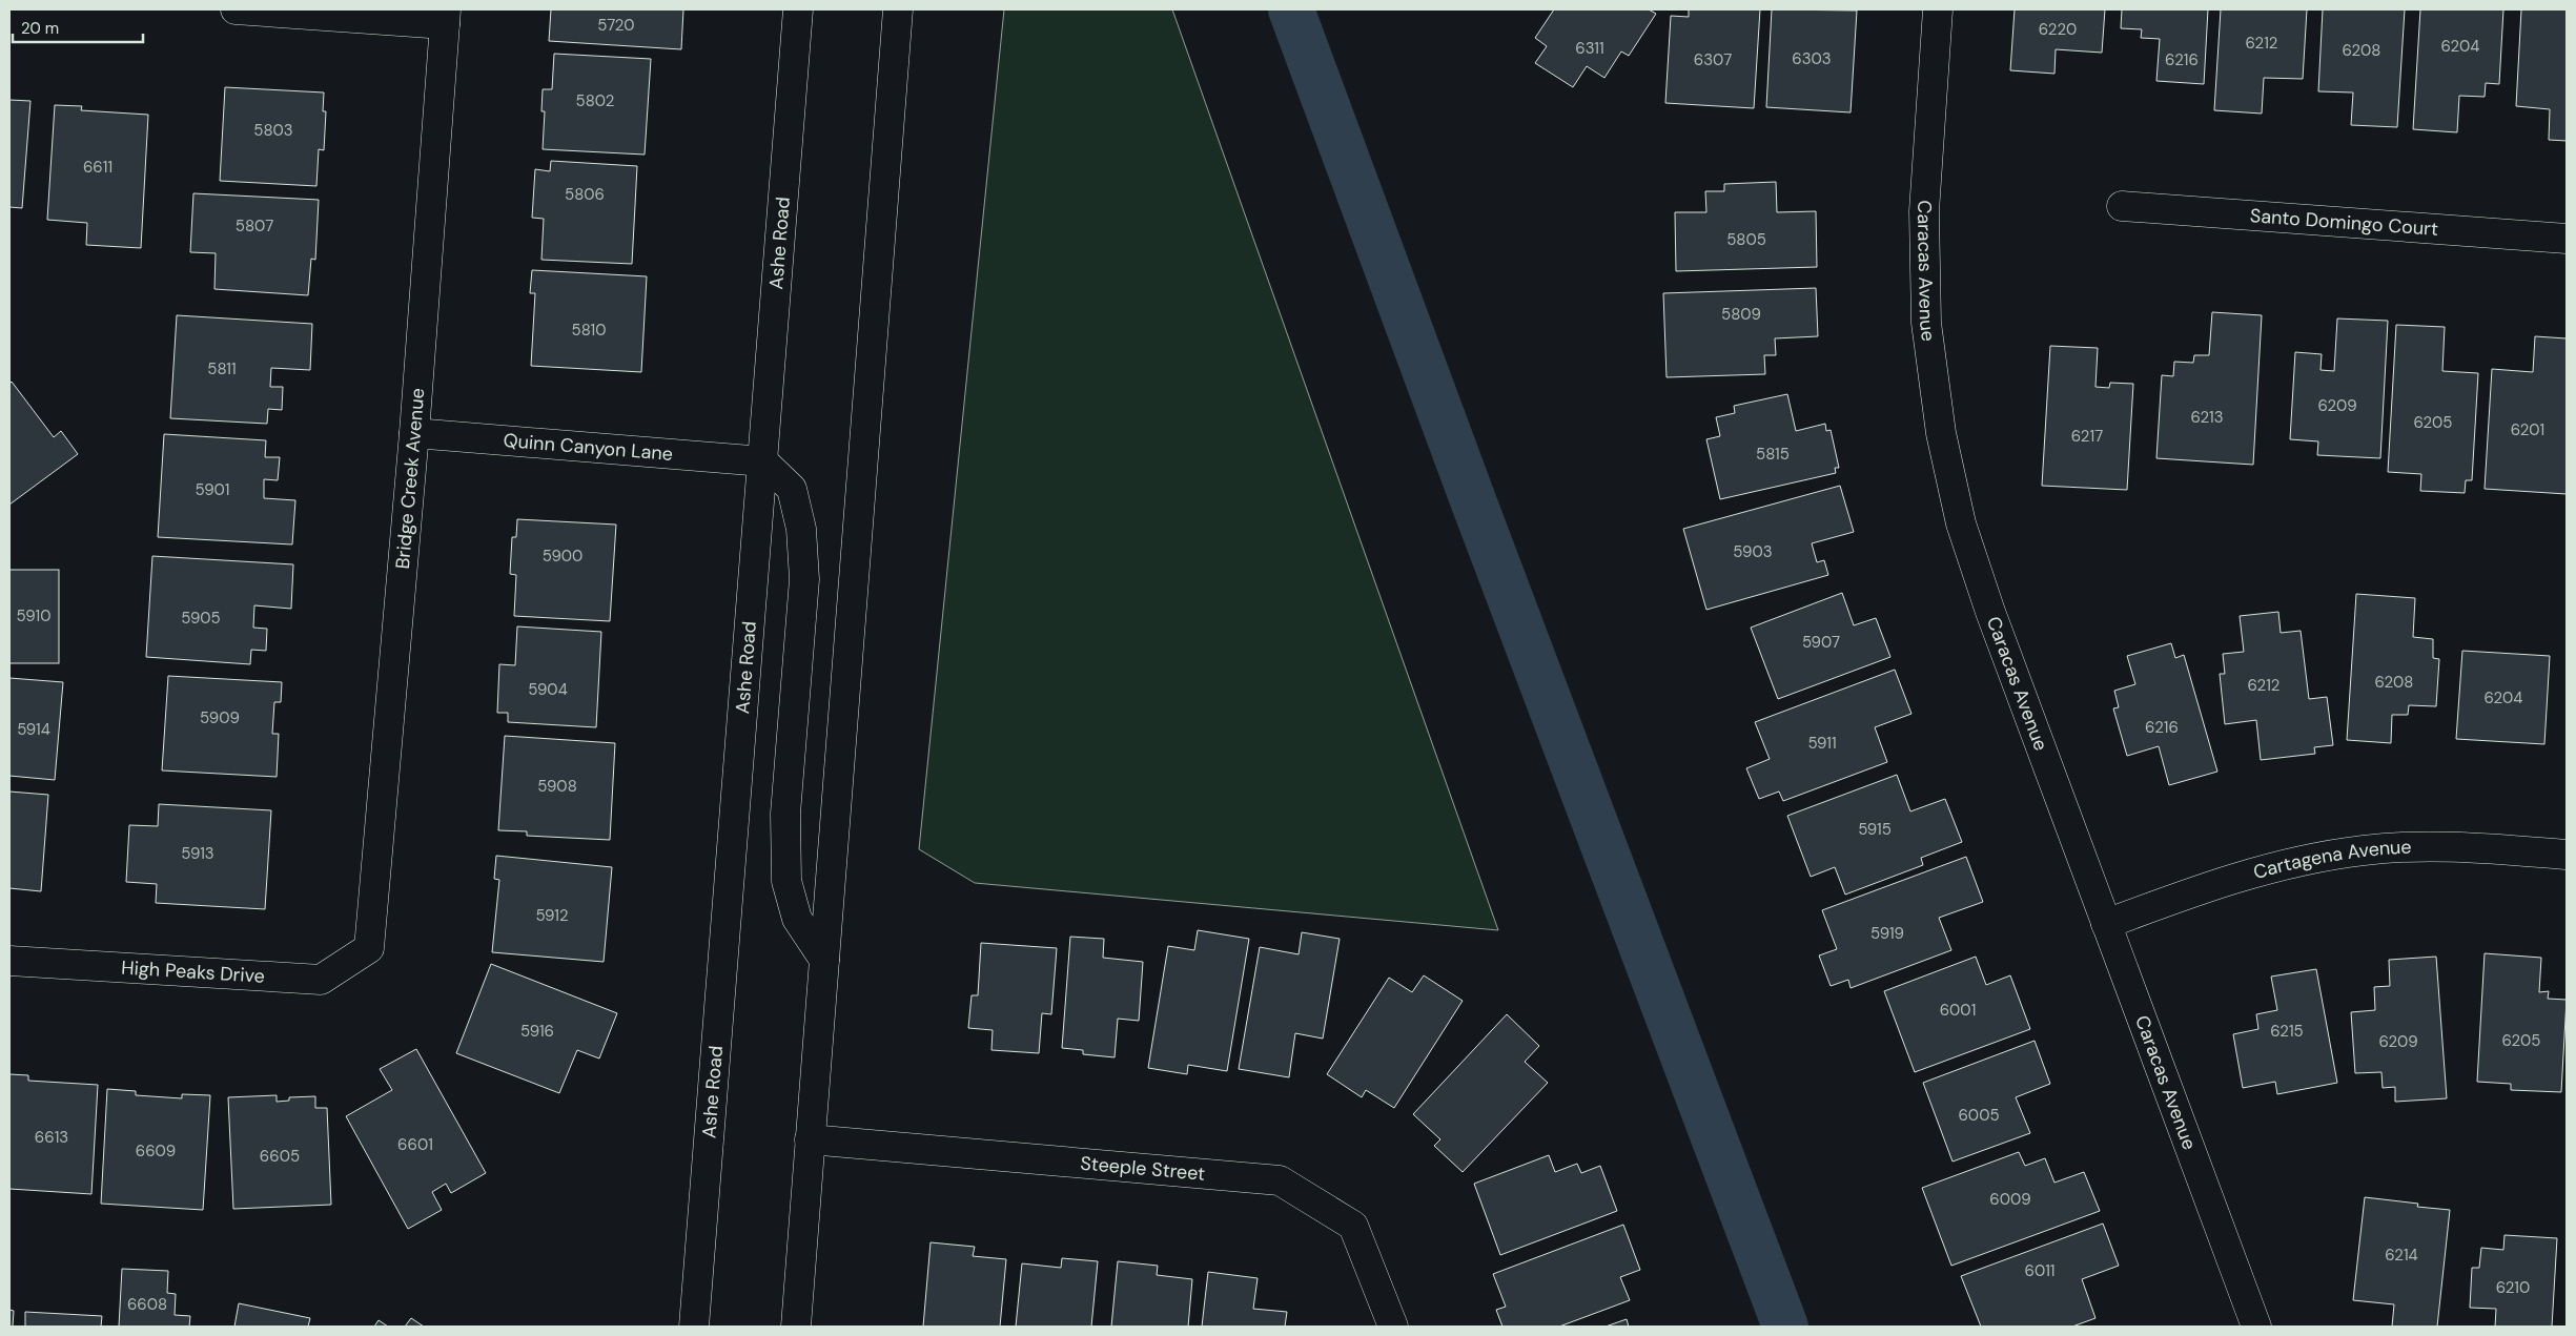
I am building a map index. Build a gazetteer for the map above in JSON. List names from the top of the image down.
{
  "streets": {
    "street": [
      "Santo Domingo Court",
      "Ashe Road",
      "Caracas Avenue",
      "Quinn Canyon Lane",
      "Bridge Creek Avenue",
      "Cartagena Avenue",
      "High Peaks Drive",
      "Steeple Street"
    ]
  },
  "crossings": [
    ["Ashe Road", "Quinn Canyon Lane"],
    ["Caracas Avenue", "Cartagena Avenue"],
    ["Quinn Canyon Lane", "Bridge Creek Avenue"],
    ["Bridge Creek Avenue", "High Peaks Drive"]
  ],
  "house_numbers": [
    "5720",
    "6220",
    "6212",
    "6204",
    "6311",
    "6208",
    "6303",
    "6307",
    "6216",
    "5802",
    "5803",
    "6611",
    "5806",
    "5807",
    "5805",
    "5809",
    "5810",
    "5811",
    "6209",
    "6213",
    "6205",
    "6201",
    "6217",
    "5815",
    "5901",
    "5903",
    "5900",
    "5910",
    "5905",
    "5907",
    "6208",
    "6212",
    "5904",
    "6204",
    "5909",
    "6216",
    "5914",
    "5911",
    "5908",
    "5915",
    "5913",
    "5912",
    "5919",
    "6001",
    "5916",
    "6215",
    "6205",
    "6209",
    "6005",
    "6613",
    "6601",
    "6609",
    "6605",
    "6009",
    "6214",
    "6011",
    "6210",
    "6608"
  ],
  "scale_bar": "20 m"
}
